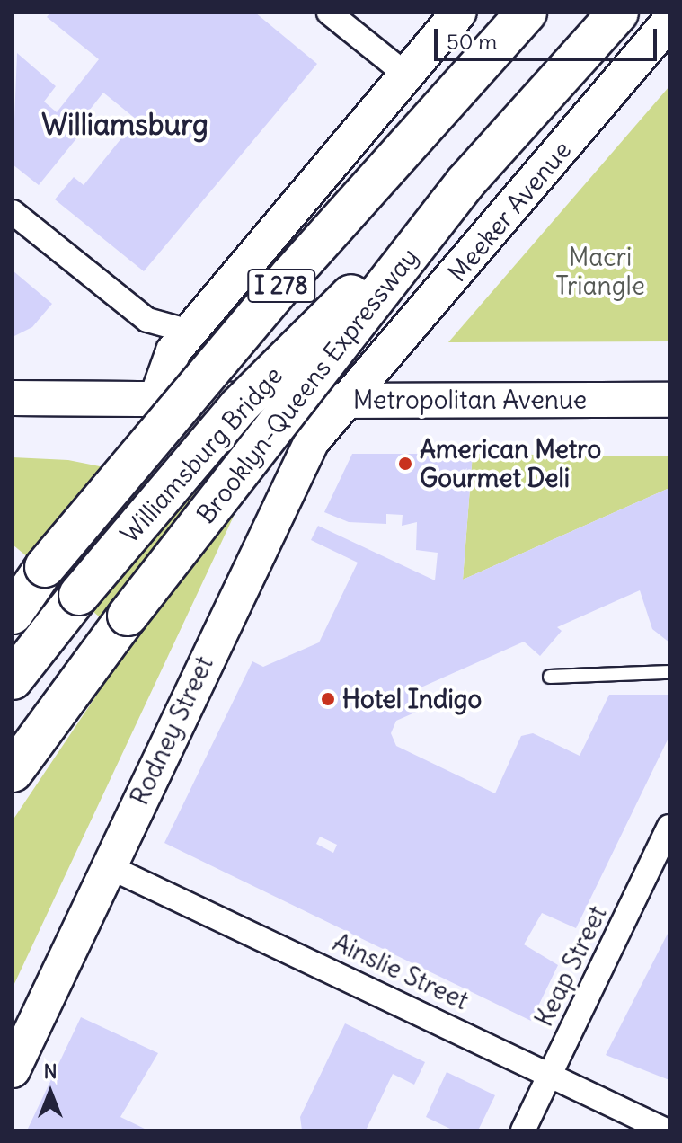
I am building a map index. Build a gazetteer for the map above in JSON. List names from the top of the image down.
{
  "streets": {
    "highway": ["I 278", "Brooklyn-Queens Expressway", "Williamsburg Bridge"],
    "main road": ["Meeker Avenue", "Metropolitan Avenue", "Rodney Street"],
    "street": ["Keap Street", "Ainslie Street"]
  },
  "crossings": [
    ["Meeker Avenue", "Metropolitan Avenue"],
    ["Meeker Avenue", "Rodney Street"],
    ["Brooklyn-Queens Expressway", "Williamsburg Bridge"],
    ["Metropolitan Avenue", "Rodney Street"],
    ["Rodney Street", "Ainslie Street"],
    ["Keap Street", "Ainslie Street"]
  ],
  "districts": ["Williamsburg"],
  "parks": ["Macri Triangle"],
  "places": ["American Metro Gourmet Deli", "Hotel Indigo"],
  "scale_bar": "50 m",
  "north": "top"
}
